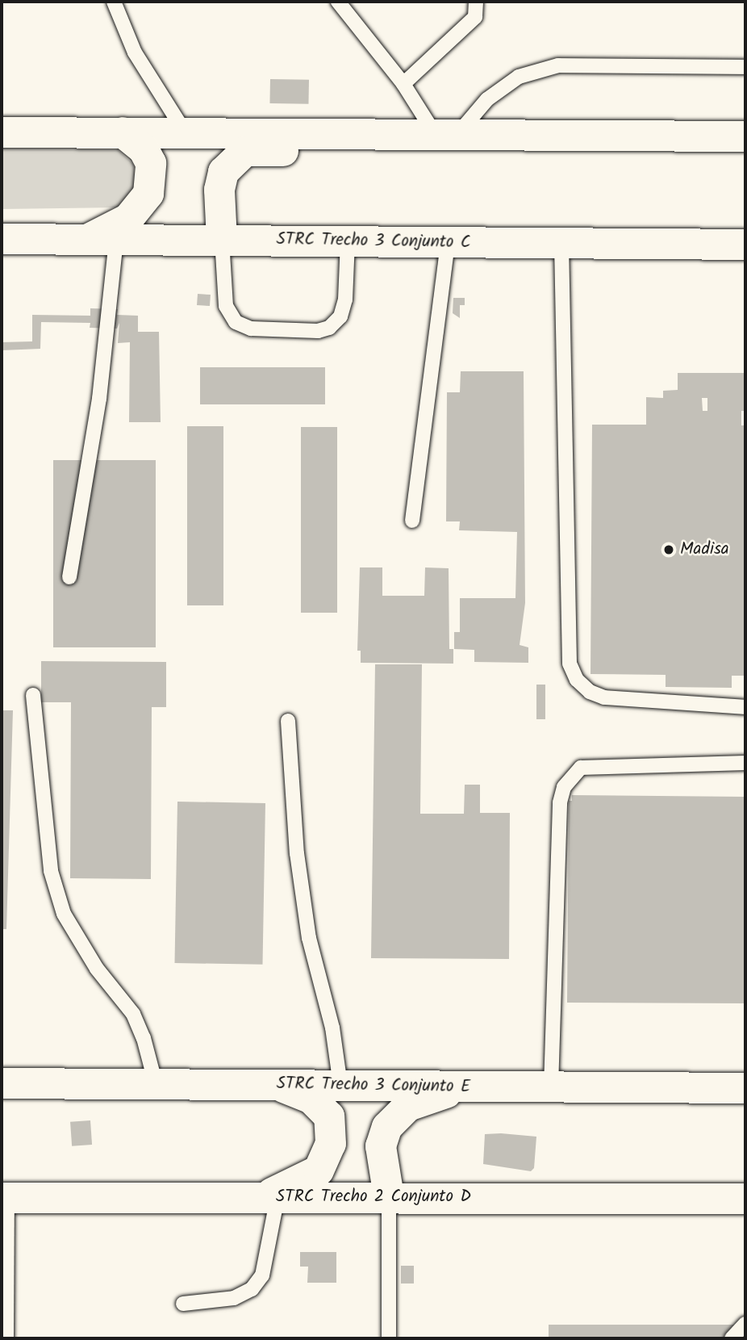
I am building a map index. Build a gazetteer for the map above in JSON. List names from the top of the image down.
{
  "streets": {
    "main road": ["STRC Trecho 3 Conjunto C", "STRC Trecho 3 Conjunto E", "STRC Trecho 2 Conjunto D"]
  },
  "places": ["Madisa"]
}
